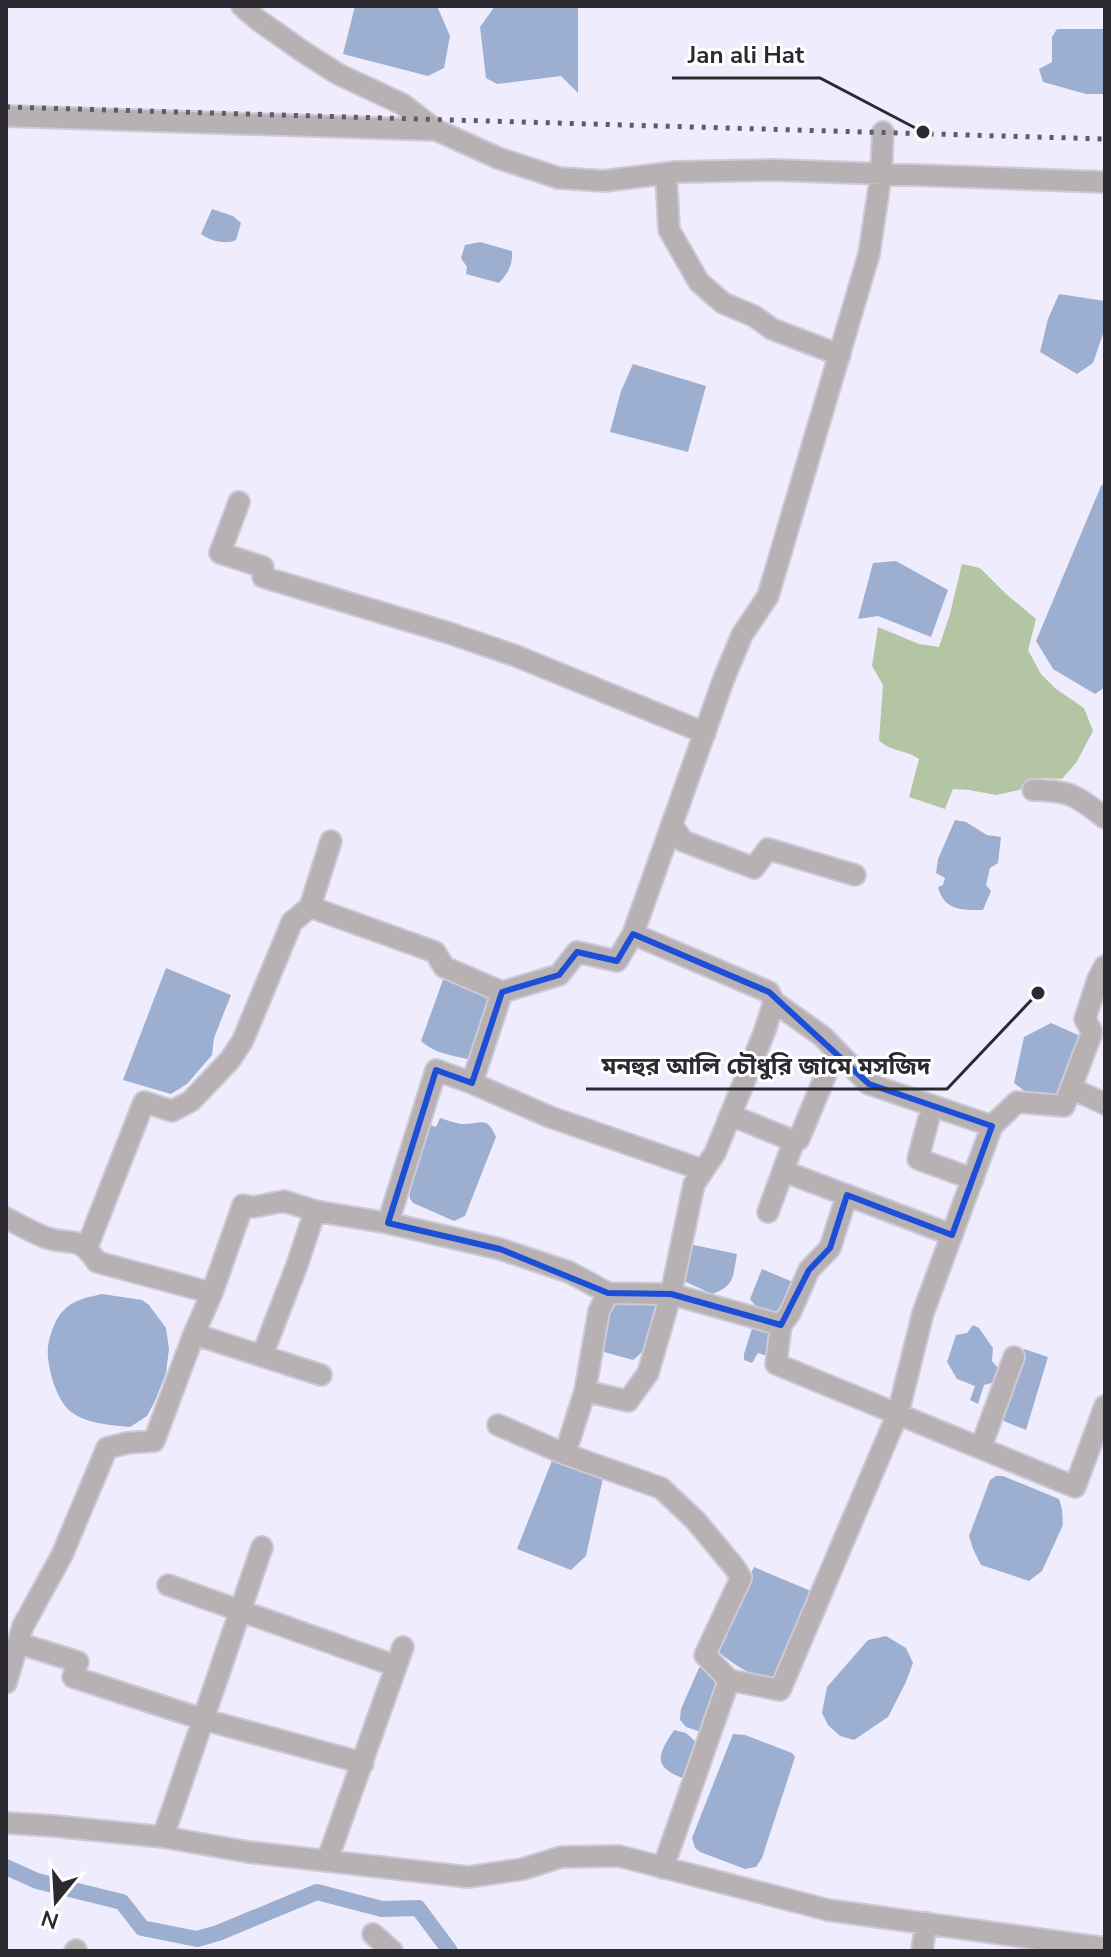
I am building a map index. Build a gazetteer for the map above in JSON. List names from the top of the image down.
{
  "places": ["Jan ali Hat", "মনহুর আলি চৌধুরি জামে মসজিদ"],
  "north": "bottom"
}
